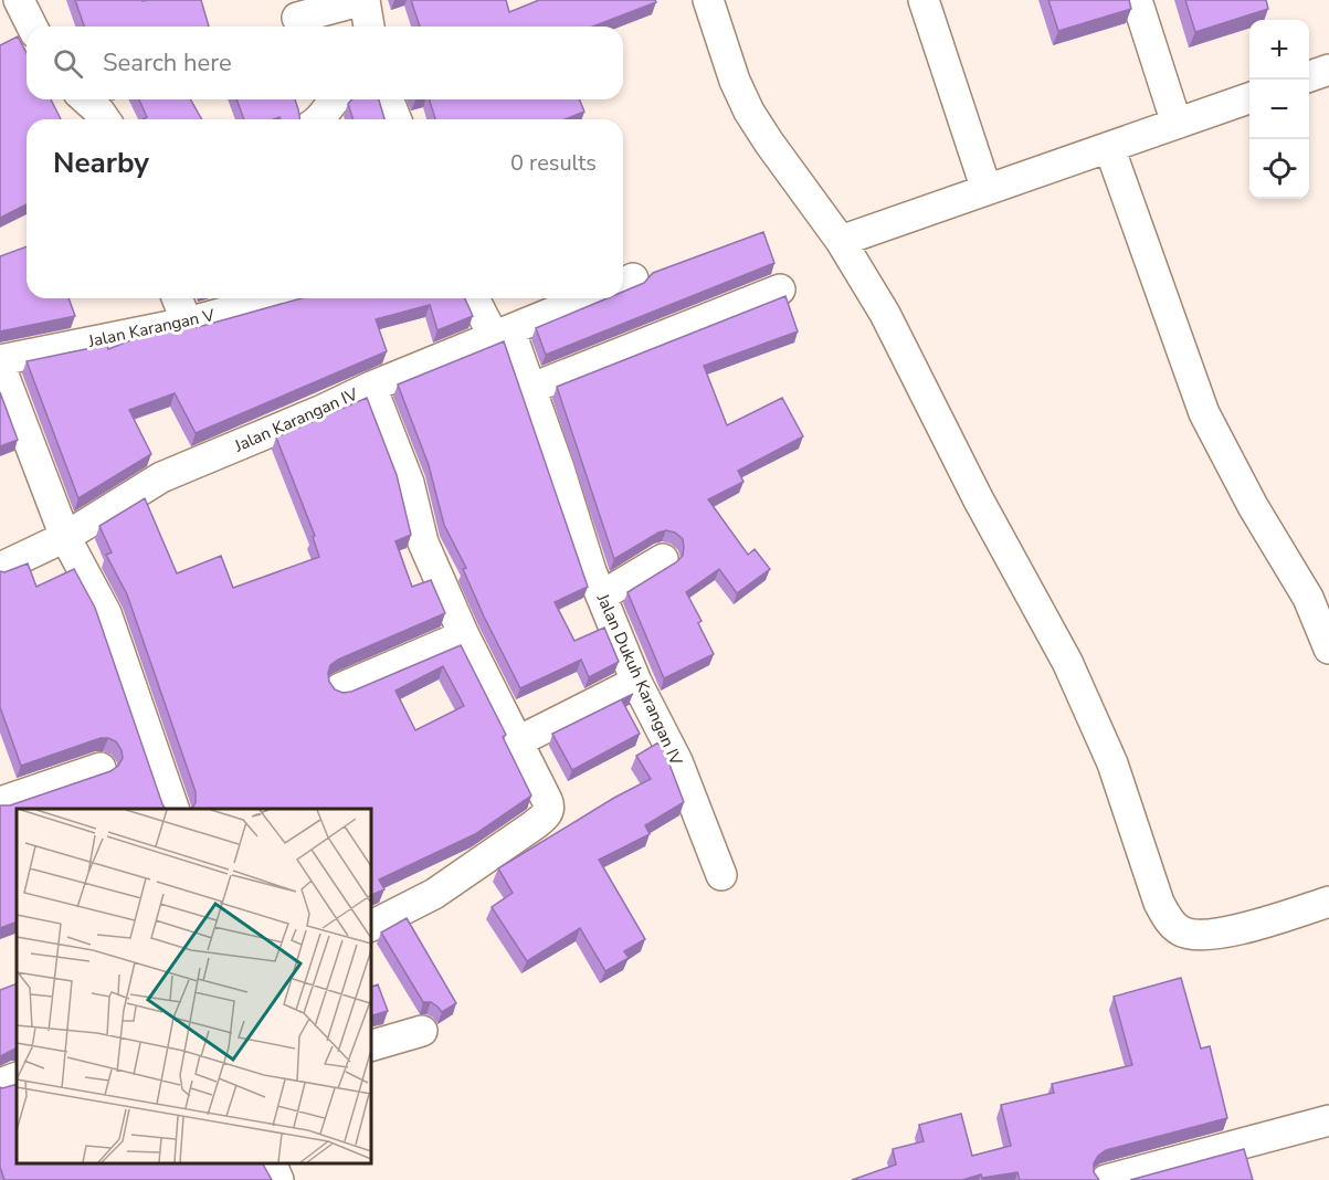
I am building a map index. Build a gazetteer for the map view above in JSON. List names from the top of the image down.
{
  "streets": {
    "street": ["Jalan Karangan V", "Jalan Karangan IV", "Jalan Dukuh Karangan IV"]
  },
  "crossings": [
    ["Jalan Karangan IV", "Jalan Dukuh Karangan IV"]
  ],
  "page": {
    "map_buttons": ["+", "−"],
    "search": "Search here",
    "heading": ["Nearby", "0 results"]
  }
}
